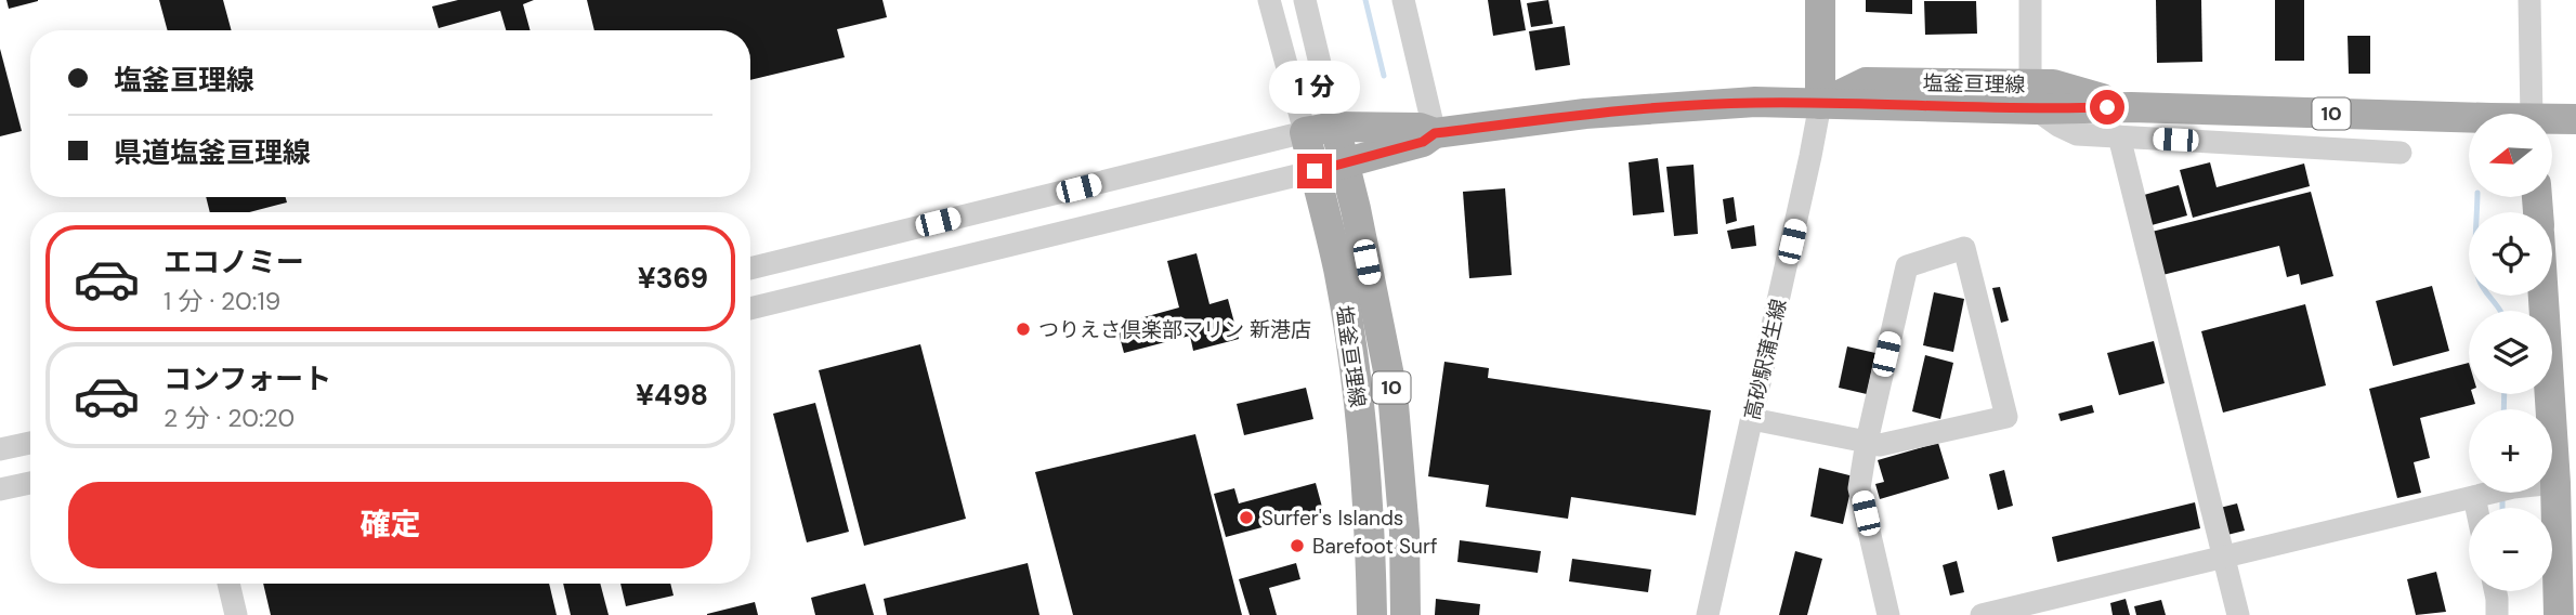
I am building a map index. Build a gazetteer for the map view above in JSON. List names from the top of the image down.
{
  "streets": {
    "main road": ["塩釜亘理線", "10"],
    "street": ["高砂駅蒲生線"]
  },
  "crossings": [
    ["塩釜亘理線", "10"],
    ["塩釜亘理線", "高砂駅蒲生線"]
  ],
  "places": ["つりえさ倶楽部マリン 新港店", "Surfer's Islands", "Barefoot Surf"],
  "north": "left",
  "page": {
    "banner": ["塩釜亘理線", "県道塩釜亘理線"],
    "bubble": "1 分",
    "map_buttons": ["+", "−"],
    "list": [
      {
        "name": "エコノミー",
        "note": "1 分 · 20:19",
        "value": "¥369"
      },
      {
        "name": "コンフォート",
        "note": "2 分 · 20:20",
        "value": "¥498"
      }
    ],
    "buttons": "確定"
  }
}
